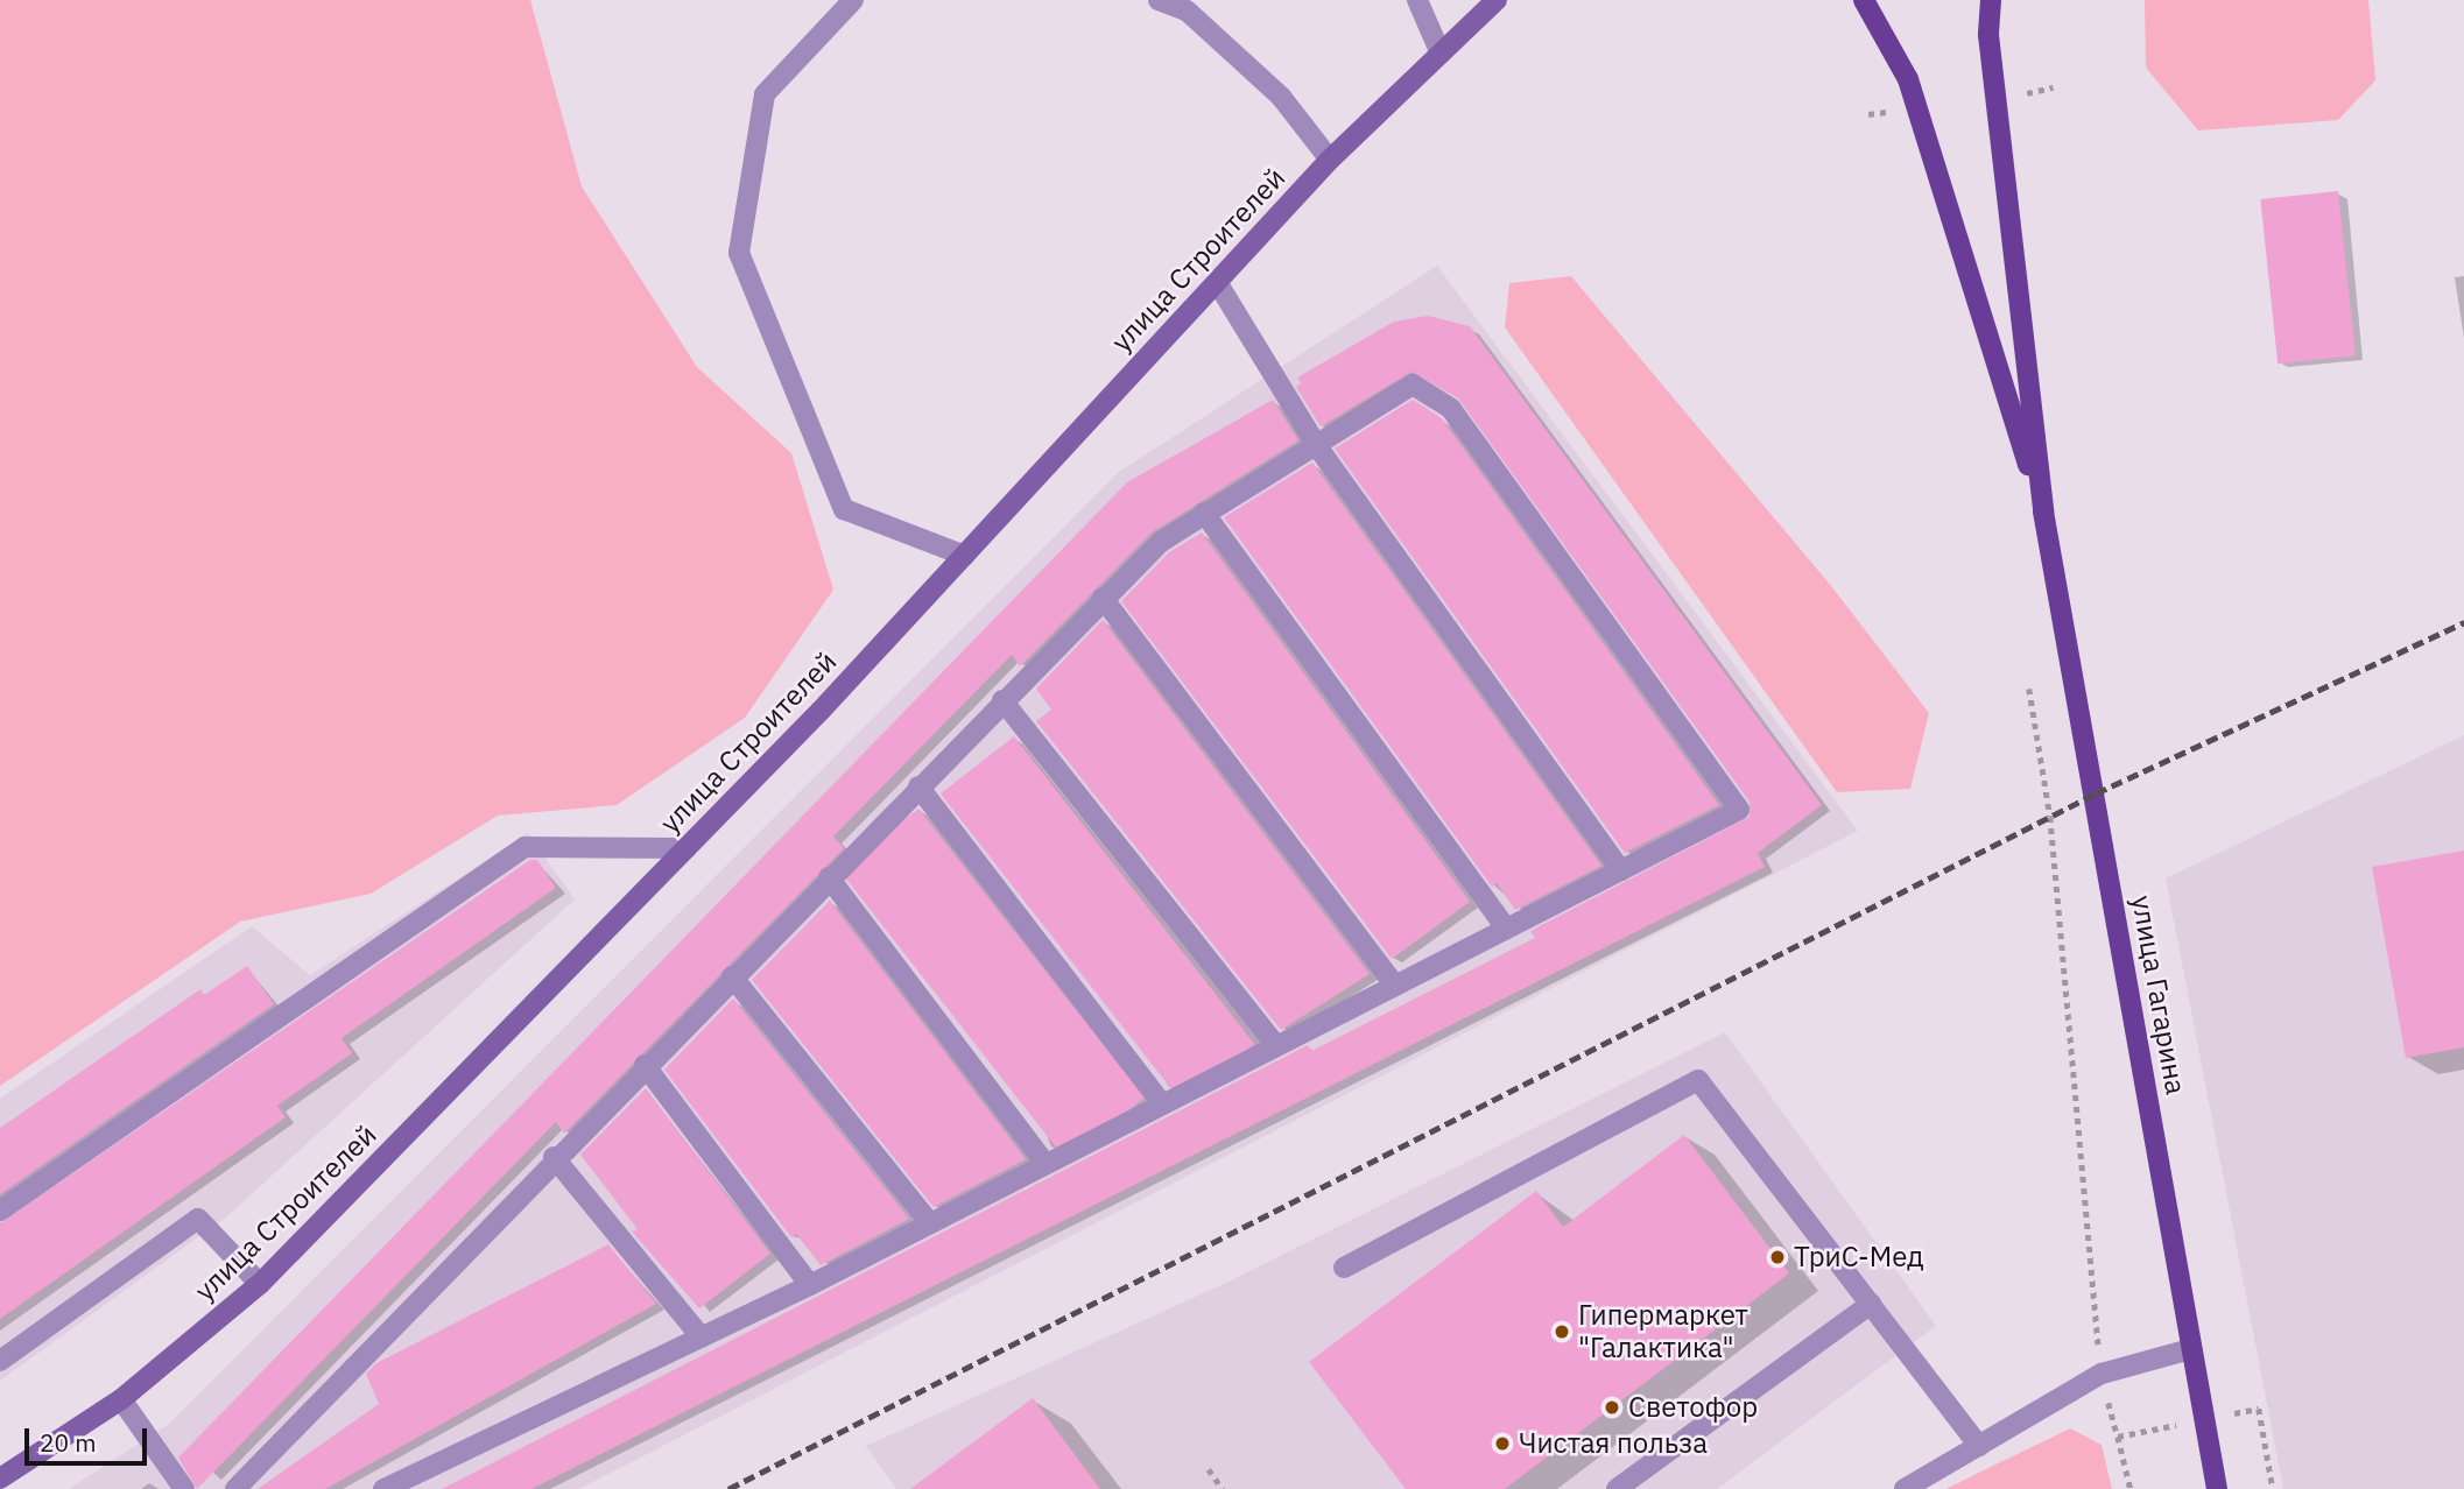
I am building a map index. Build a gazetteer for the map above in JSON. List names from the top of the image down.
{
  "streets": {
    "main road": ["улица Строителей", "улица Гагарина"]
  },
  "places": [
    "ТриС-Мед",
    "Гипермаркет \"Галактика\"",
    "Светофор",
    "Чистая польза"
  ],
  "scale_bar": "20 m"
}
